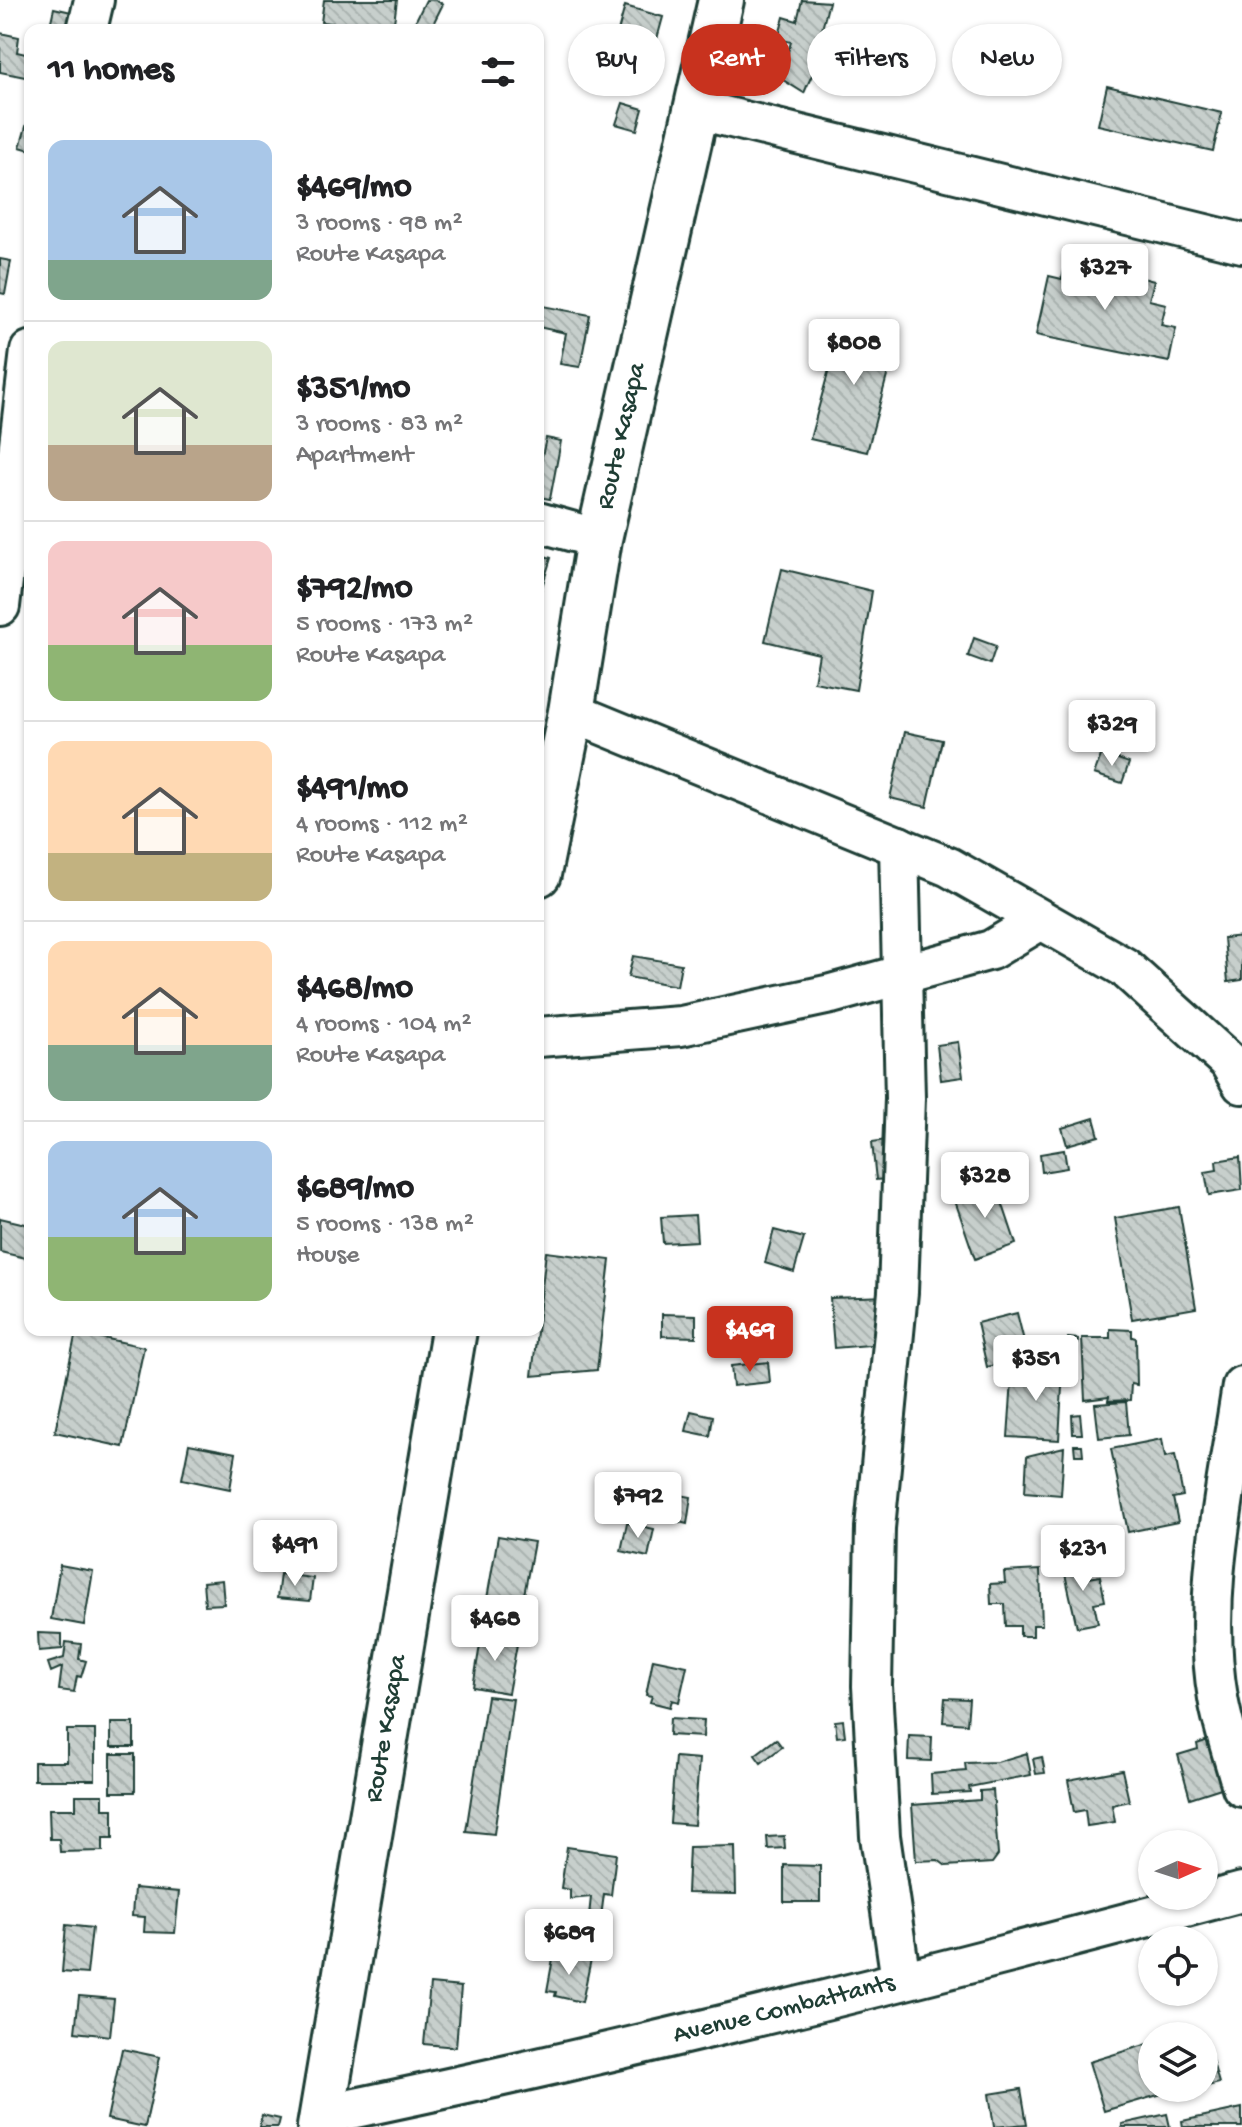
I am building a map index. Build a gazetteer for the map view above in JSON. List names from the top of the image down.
{
  "streets": {
    "main road": ["Route Kasapa"],
    "street": ["Avenue Combattants"]
  },
  "crossings": [
    ["Route Kasapa", "Avenue Combattants"]
  ],
  "north": "right",
  "page": {
    "chip": [
      "Buy",
      "Rent",
      "Filters",
      "New"
    ],
    "heading": "11 homes",
    "list": [
      {
        "name": "$469/mo",
        "note": "3 rooms · 98 m² · Route Kasapa"
      },
      {
        "name": "$351/mo",
        "note": "3 rooms · 83 m² · Apartment"
      },
      {
        "name": "$792/mo",
        "note": "5 rooms · 173 m² · Route Kasapa"
      },
      {
        "name": "$491/mo",
        "note": "4 rooms · 112 m² · Route Kasapa"
      },
      {
        "name": "$468/mo",
        "note": "4 rooms · 104 m² · Route Kasapa"
      },
      {
        "name": "$689/mo",
        "note": "5 rooms · 138 m² · House"
      }
    ],
    "price": [
      "$327",
      "$808",
      "$329",
      "$328",
      "$469",
      "$351",
      "$792",
      "$491",
      "$231",
      "$468",
      "$689"
    ]
  }
}
